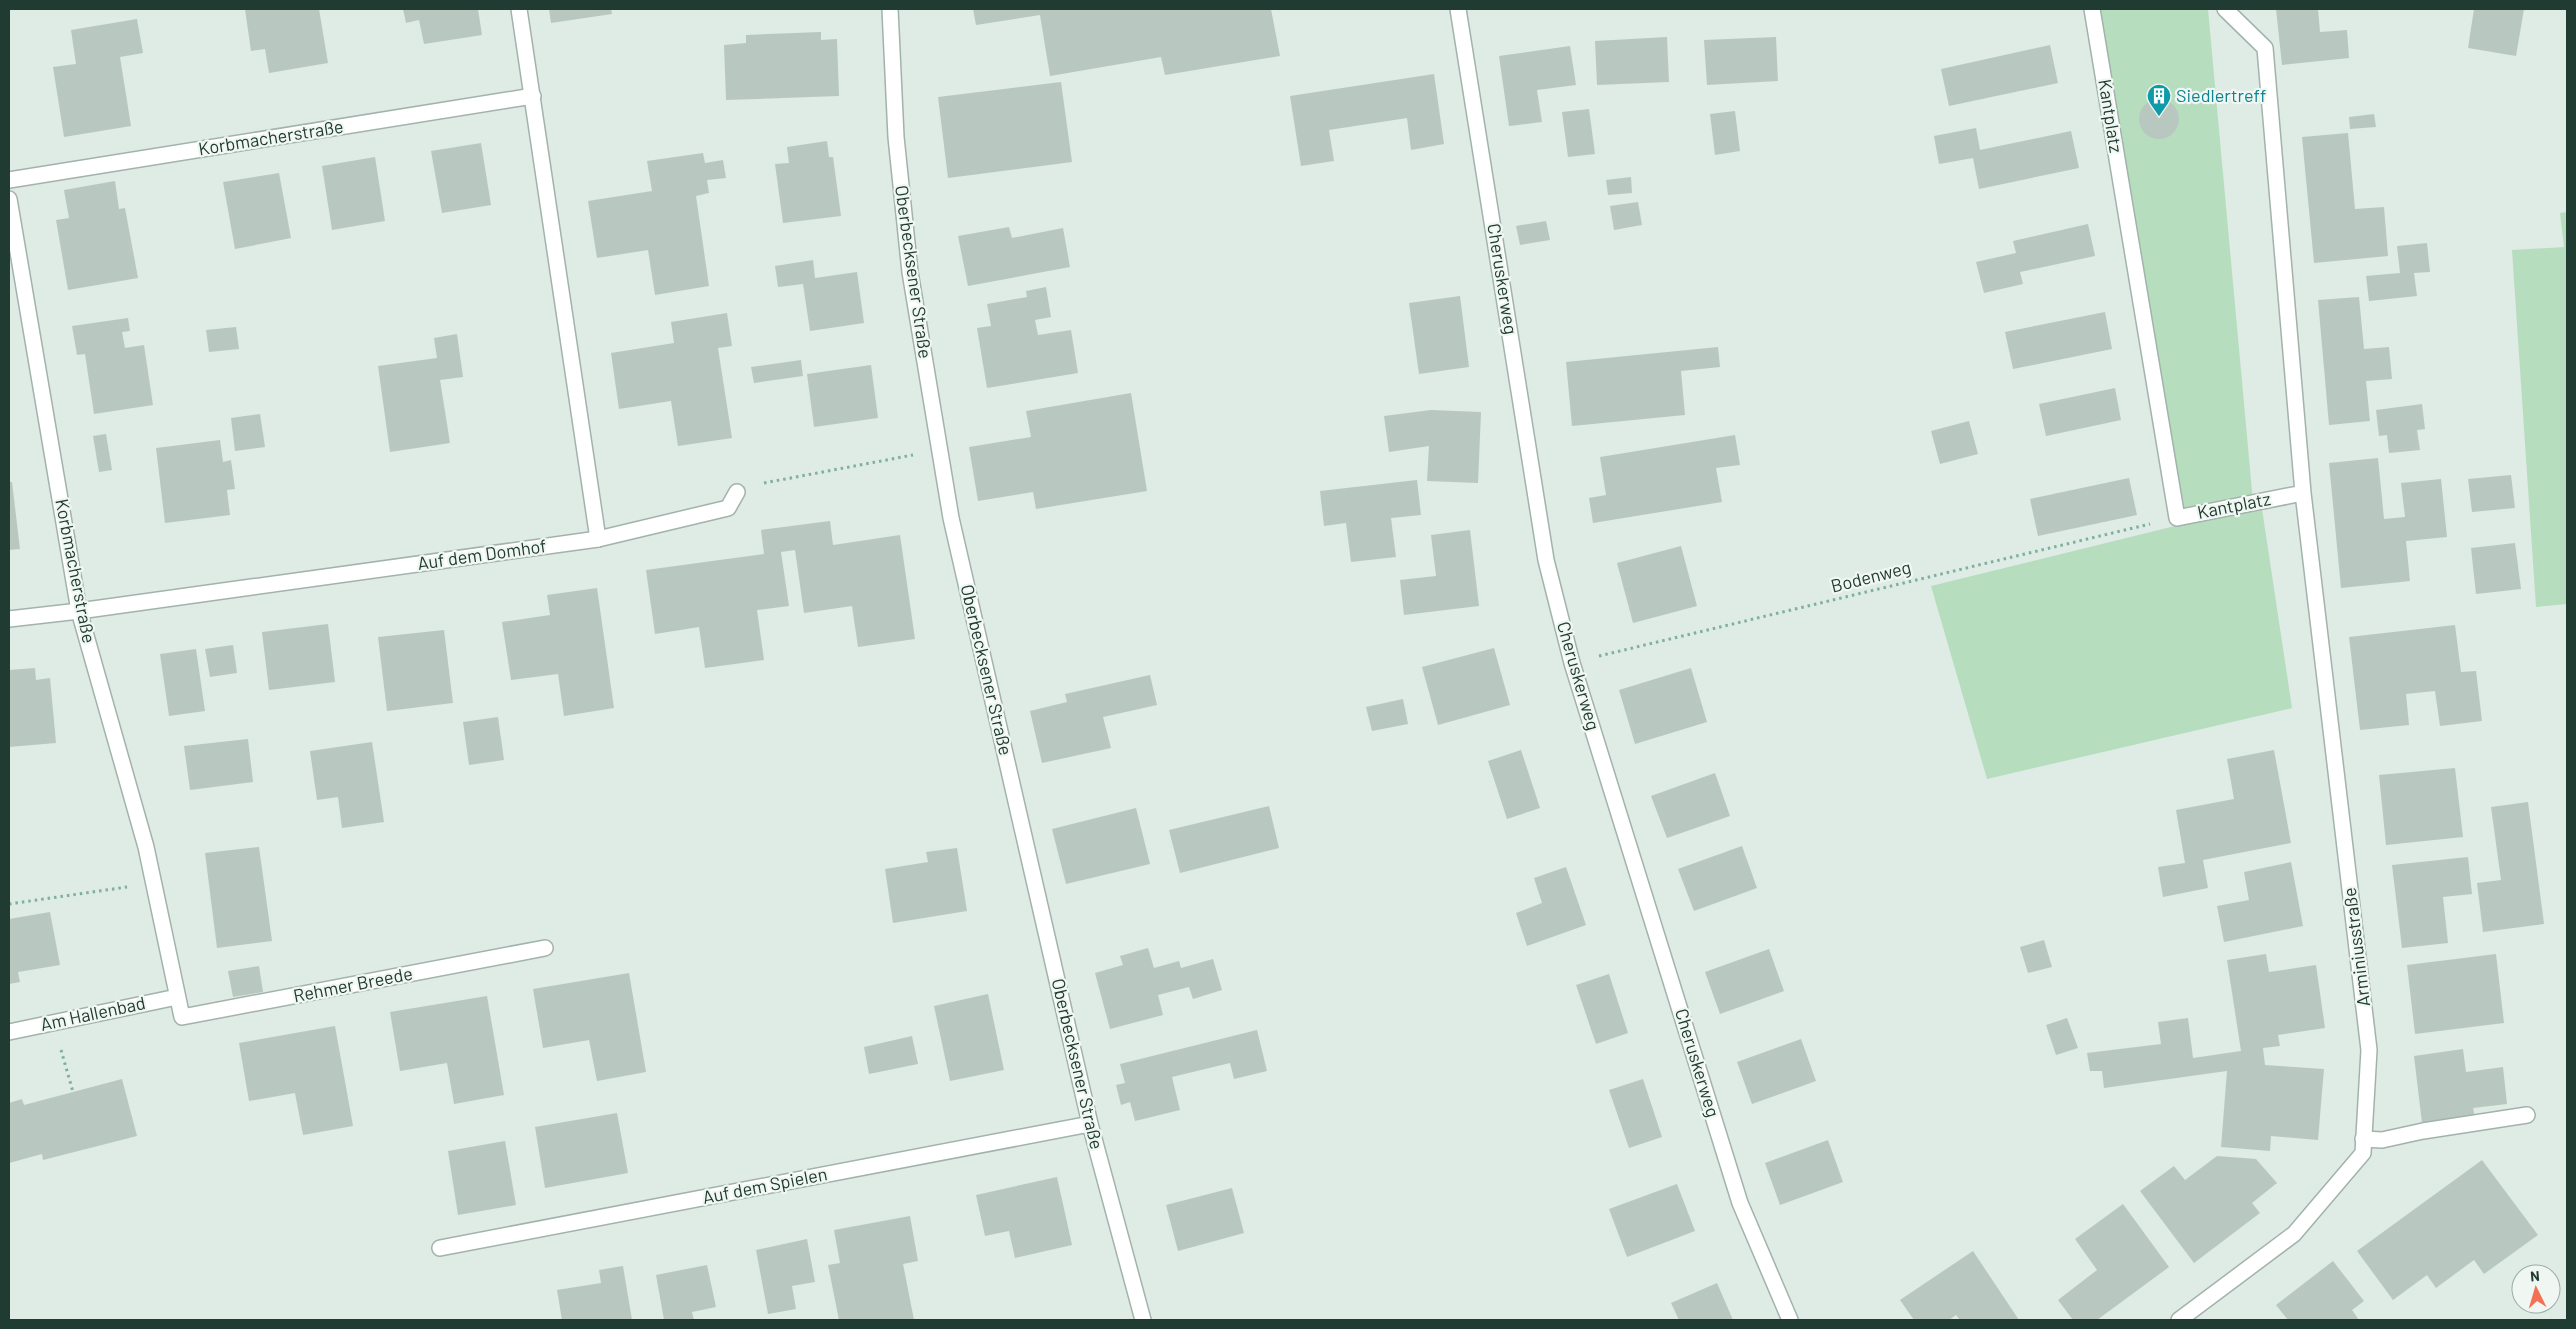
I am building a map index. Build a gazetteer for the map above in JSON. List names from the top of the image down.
{
  "streets": {
    "street": [
      "Kantplatz",
      "Korbmacherstraße",
      "Oberbecksener Straße",
      "Cheruskerweg",
      "Auf dem Domhof",
      "Arminiusstraße",
      "Rehmer Breede",
      "Am Hallenbad",
      "Auf dem Spielen"
    ],
    "path": ["Bodenweg"]
  },
  "crossings": [
    ["Kantplatz", "Bodenweg"],
    ["Kantplatz", "Arminiusstraße"],
    ["Korbmacherstraße", "Auf dem Domhof"],
    ["Korbmacherstraße", "Rehmer Breede"],
    ["Korbmacherstraße", "Am Hallenbad"],
    ["Oberbecksener Straße", "Auf dem Spielen"],
    ["Cheruskerweg", "Bodenweg"],
    ["Rehmer Breede", "Am Hallenbad"]
  ],
  "places": {
    "building": ["Siedlertreff"]
  },
  "north": "top"
}
